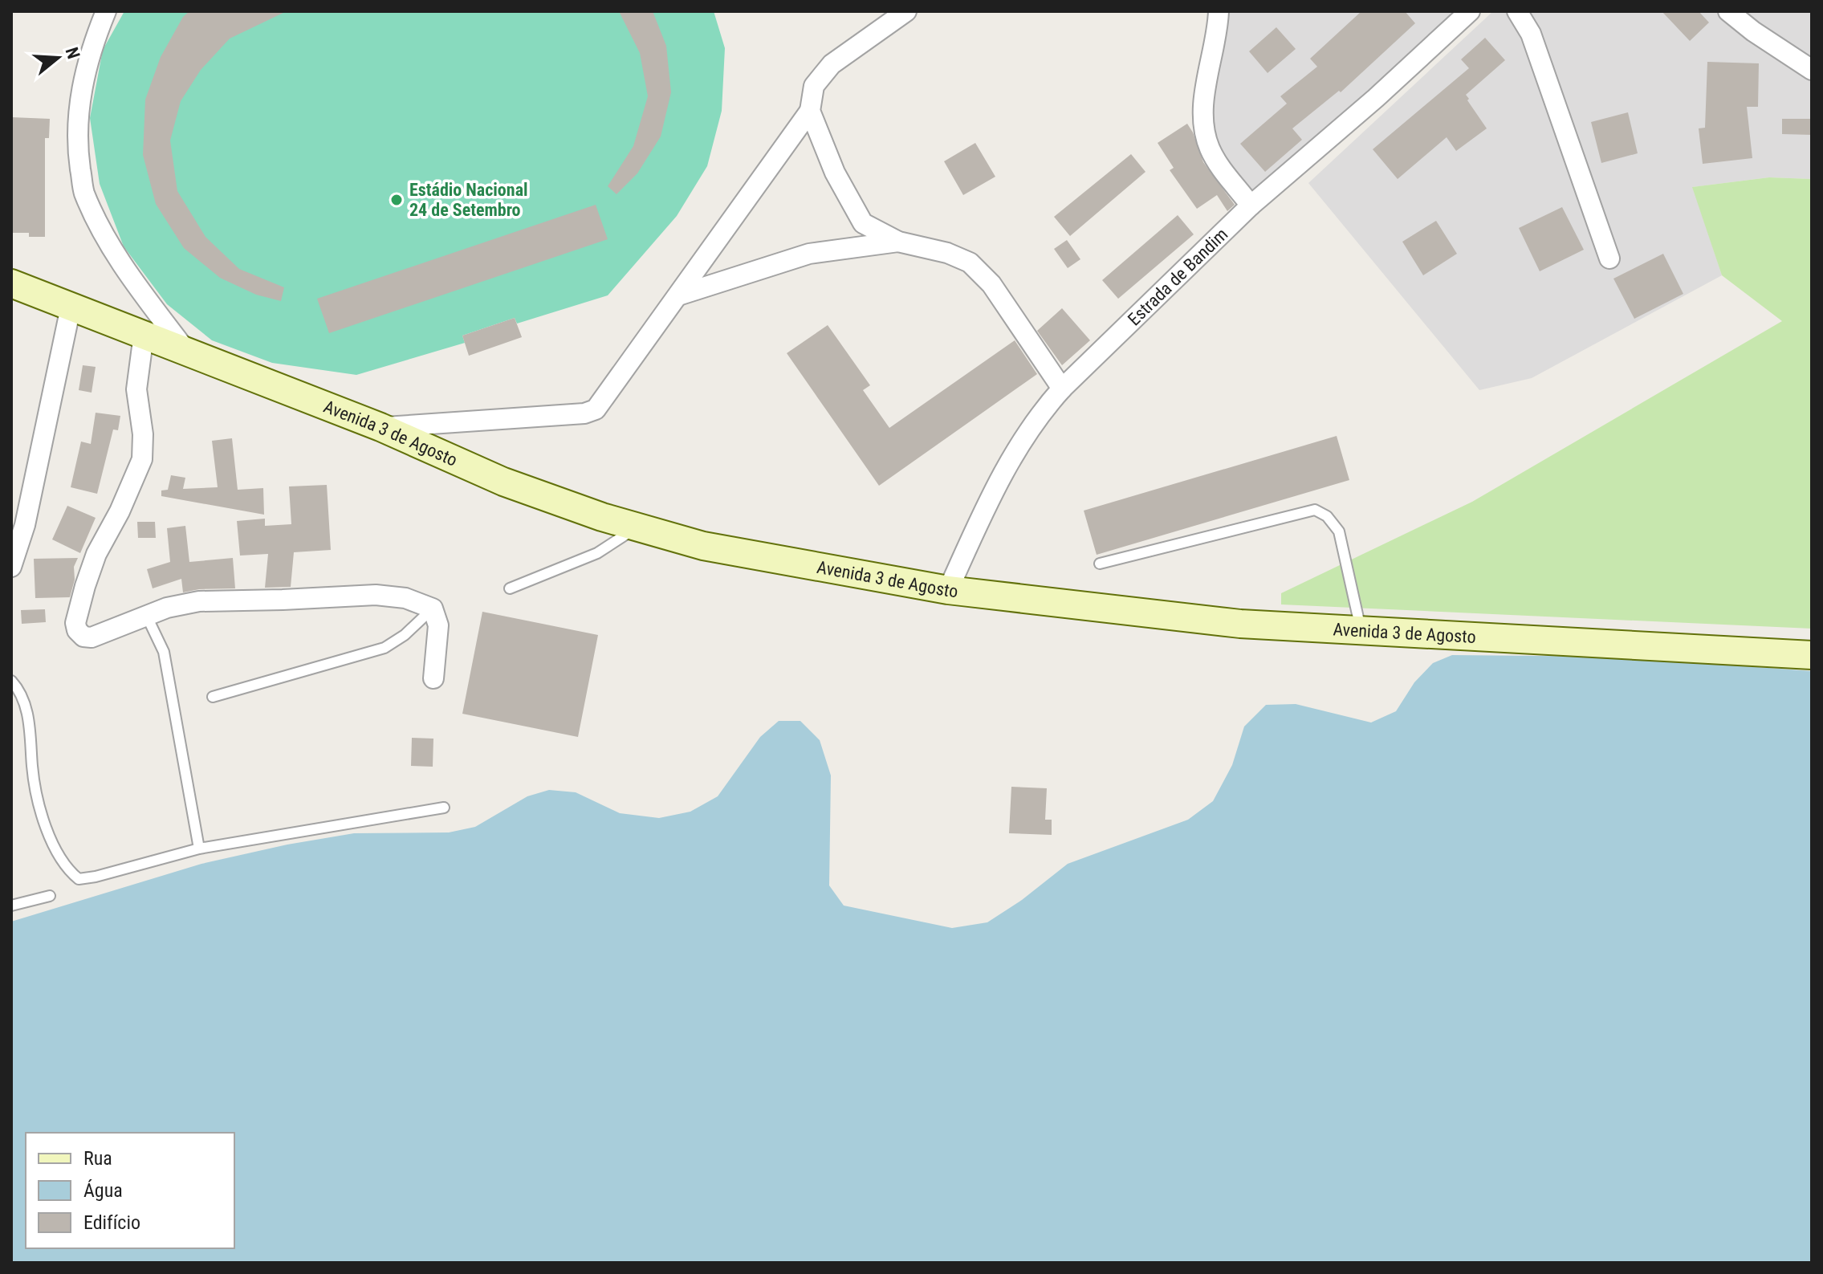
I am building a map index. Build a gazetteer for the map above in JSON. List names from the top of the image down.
{
  "streets": {
    "street": ["Estrada de Bandim", "Avenida 3 de Agosto"]
  },
  "crossings": [
    ["Estrada de Bandim", "Avenida 3 de Agosto"]
  ],
  "places": ["Estádio Nacional 24 de Setembro"],
  "legend": ["Rua", "Água", "Edifício"],
  "north": "right"
}
